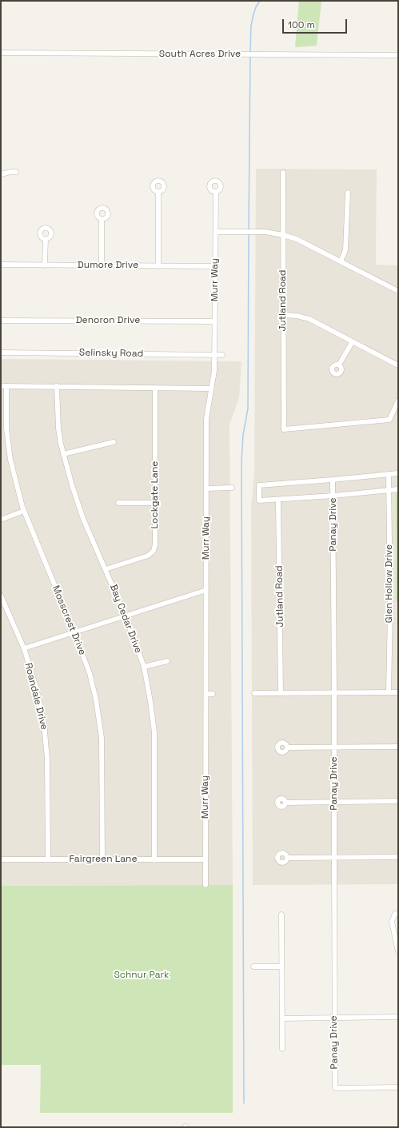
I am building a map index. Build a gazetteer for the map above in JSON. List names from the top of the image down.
{
  "streets": {
    "street": [
      "South Acres Drive",
      "Dumore Drive",
      "Murr Way",
      "Jutland Road",
      "Denoron Drive",
      "Selinsky Road",
      "Lockgate Lane",
      "Panay Drive",
      "Glen Hollow Drive",
      "Bay Cedar Drive",
      "Mosscrest Drive",
      "Roandale Drive",
      "Fairgreen Lane"
    ]
  },
  "crossings": [
    ["Dumore Drive", "Murr Way"],
    ["Murr Way", "Denoron Drive"],
    ["Murr Way", "Selinsky Road"],
    ["Murr Way", "Fairgreen Lane"],
    ["Lockgate Lane", "Bay Cedar Drive"],
    ["Bay Cedar Drive", "Fairgreen Lane"],
    ["Mosscrest Drive", "Fairgreen Lane"],
    ["Roandale Drive", "Fairgreen Lane"]
  ],
  "parks": ["Schnur Park"],
  "scale_bar": "100 m"
}
